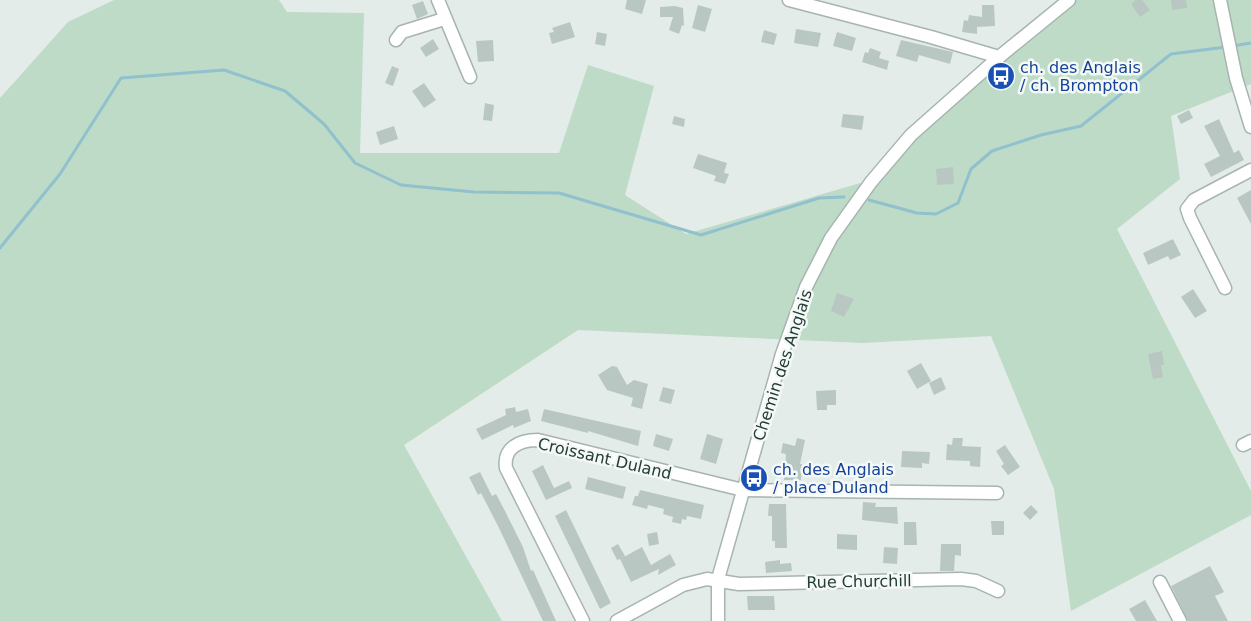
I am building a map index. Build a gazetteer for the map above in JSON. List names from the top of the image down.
{
  "streets": {
    "street": ["Chemin des Anglais", "Croissant Duland", "Rue Churchill"]
  },
  "crossings": [
    ["Chemin des Anglais", "Croissant Duland"],
    ["Chemin des Anglais", "Rue Churchill"]
  ],
  "places": {
    "bus stop": ["ch. des Anglais / ch. Brompton", "ch. des Anglais / place Duland"]
  }
}
